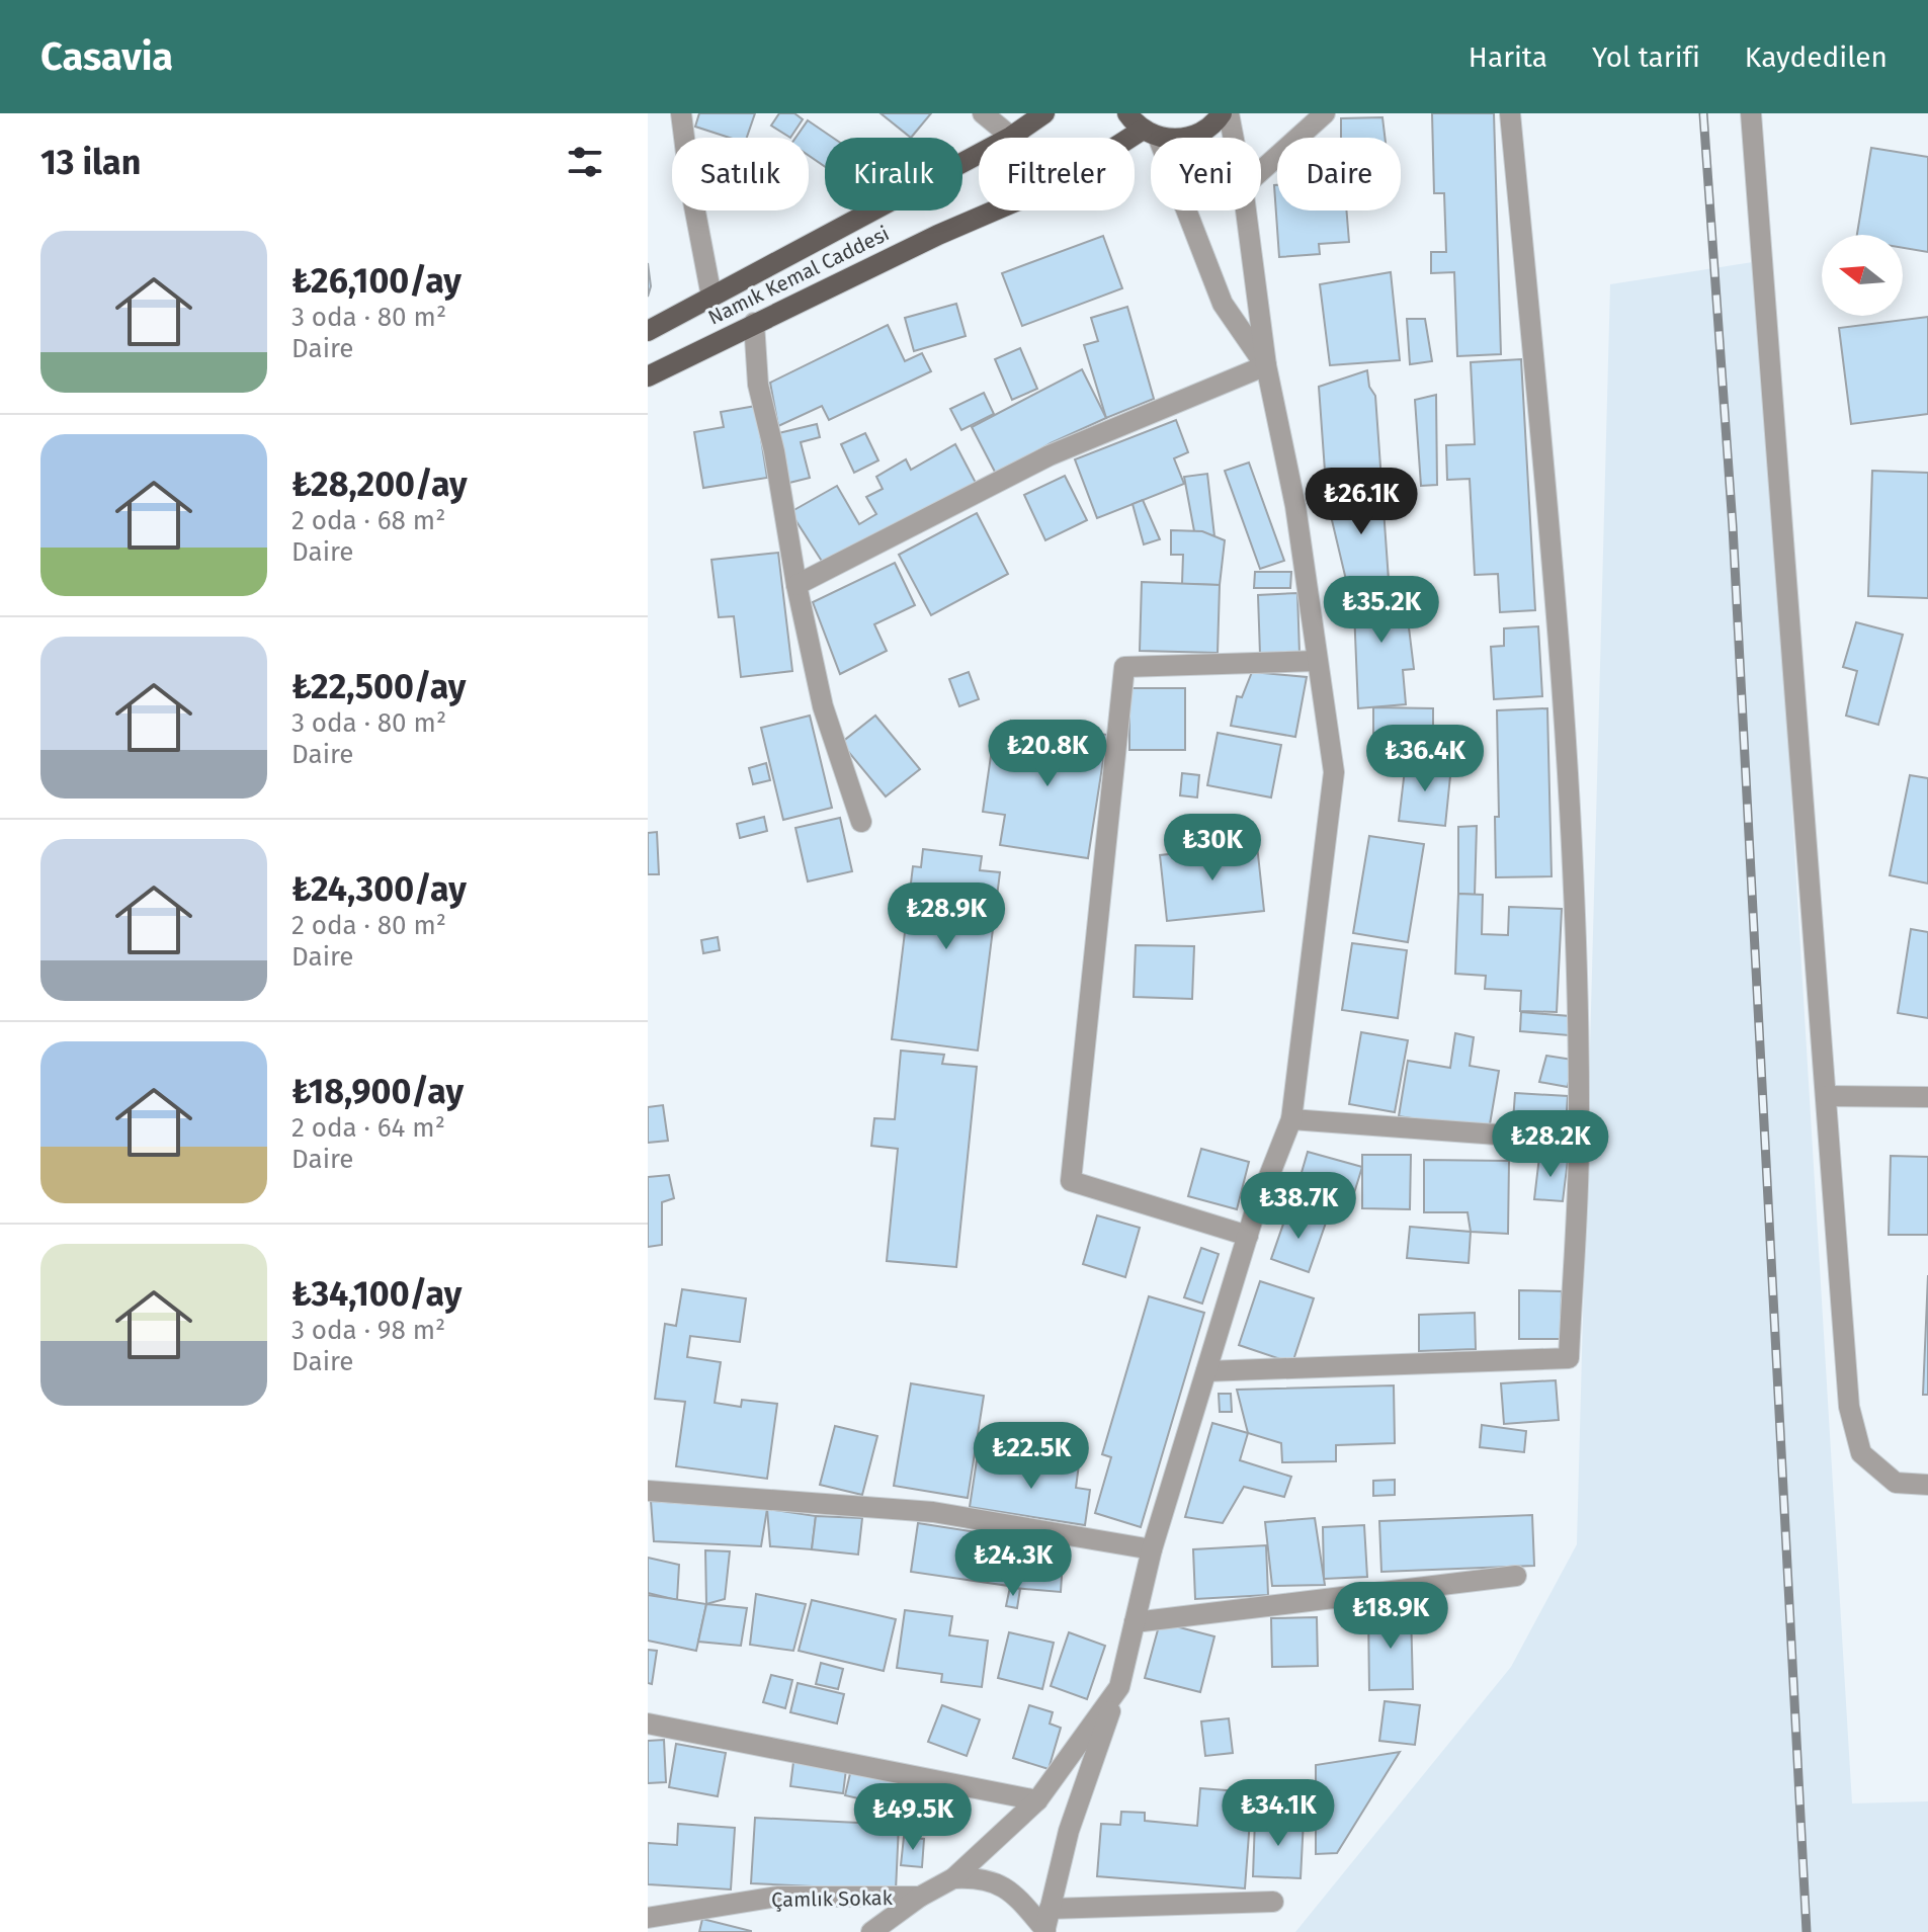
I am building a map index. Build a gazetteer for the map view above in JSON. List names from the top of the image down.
{
  "streets": {
    "main road": ["Namık Kemal Caddesi"],
    "street": ["Çamlık Sokak"]
  },
  "north": "left",
  "page": {
    "header": "Casavia",
    "nav": ["Harita", "Yol tarifi", "Kaydedilen"],
    "heading": "13 ilan",
    "chip": [
      "Satılık",
      "Kiralık",
      "Filtreler",
      "Yeni",
      "Daire"
    ],
    "list": [
      {
        "name": "₺26,100/ay",
        "note": "3 oda · 80 m² · Daire"
      },
      {
        "name": "₺28,200/ay",
        "note": "2 oda · 68 m² · Daire"
      },
      {
        "name": "₺22,500/ay",
        "note": "3 oda · 80 m² · Daire"
      },
      {
        "name": "₺24,300/ay",
        "note": "2 oda · 80 m² · Daire"
      },
      {
        "name": "₺18,900/ay",
        "note": "2 oda · 64 m² · Daire"
      },
      {
        "name": "₺34,100/ay",
        "note": "3 oda · 98 m² · Daire"
      }
    ],
    "price": [
      "₺26.1K",
      "₺35.2K",
      "₺20.8K",
      "₺36.4K",
      "₺30K",
      "₺28.9K",
      "₺28.2K",
      "₺38.7K",
      "₺22.5K",
      "₺24.3K",
      "₺18.9K",
      "₺34.1K",
      "₺49.5K"
    ]
  }
}
